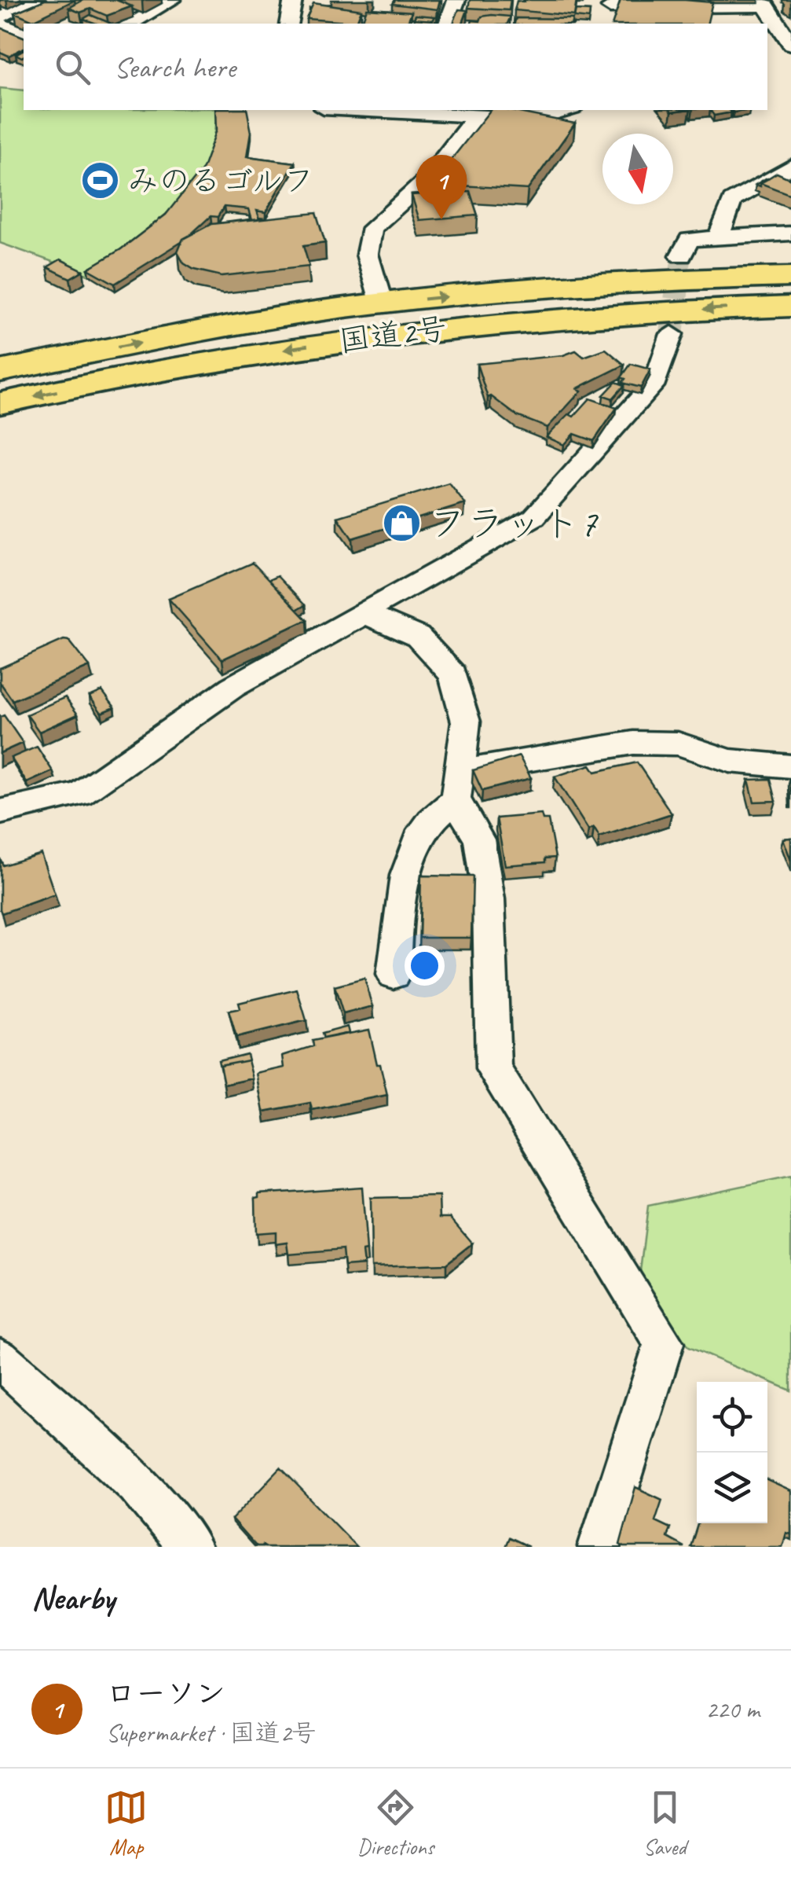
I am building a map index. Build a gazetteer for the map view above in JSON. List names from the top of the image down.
{
  "streets": {
    "highway": ["国道2号"]
  },
  "places": {
    "sports": ["みのるゴルフ"],
    "shop": ["フラット7"]
  },
  "north": "bottom",
  "page": {
    "search": "Search here",
    "pins": "1",
    "heading": "Nearby",
    "list": [
      {
        "mark": "1",
        "name": "ローソン",
        "note": "Supermarket · 国道2号",
        "value": "220 m"
      }
    ],
    "nav": ["Map", "Directions", "Saved"]
  }
}
